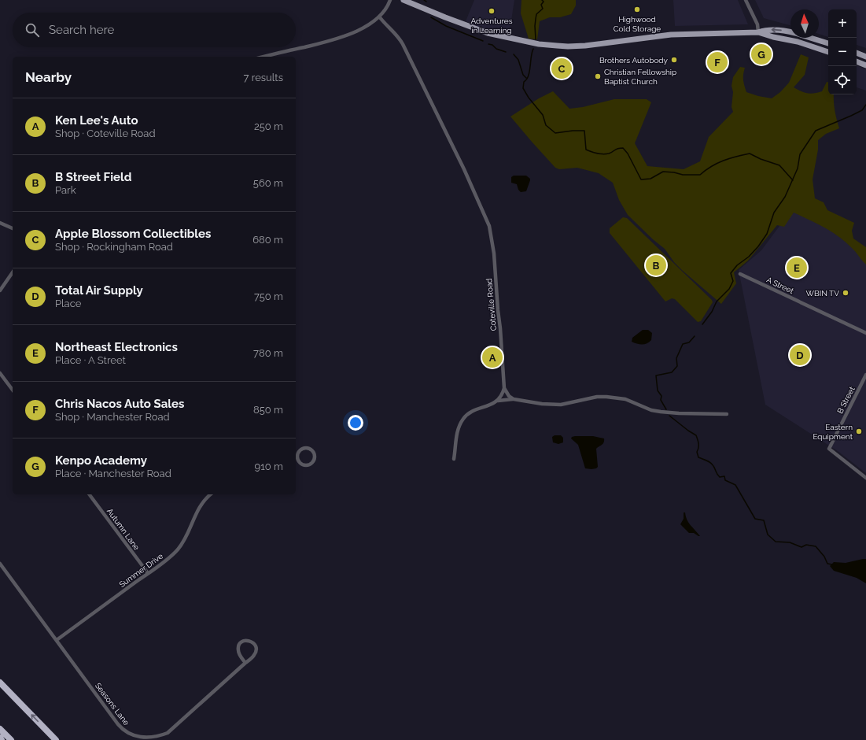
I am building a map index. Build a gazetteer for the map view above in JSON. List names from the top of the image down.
{
  "streets": {
    "street": [
      "A Street",
      "Coteville Road",
      "B Street",
      "Autumn Lane",
      "Summer Drive",
      "Seasons Lane"
    ]
  },
  "crossings": [
    ["Autumn Lane", "Summer Drive"],
    ["Summer Drive", "Seasons Lane"]
  ],
  "places": [
    "Highwood Cold Storage",
    "Adventures in Learning",
    "Brothers Autobody",
    "Christian Fellowship Baptist Church",
    "WBIN TV",
    "Eastern Equipment"
  ],
  "north": "top",
  "page": {
    "map_buttons": ["+", "−"],
    "search": "Search here",
    "pins": [
      "G",
      "F",
      "C",
      "B",
      "E",
      "D",
      "A"
    ],
    "heading": ["Nearby", "7 results"],
    "list": [
      {
        "mark": "A",
        "name": "Ken Lee's Auto",
        "note": "Shop · Coteville Road",
        "value": "250 m"
      },
      {
        "mark": "B",
        "name": "B Street Field",
        "note": "Park",
        "value": "560 m"
      },
      {
        "mark": "C",
        "name": "Apple Blossom Collectibles",
        "note": "Shop · Rockingham Road",
        "value": "680 m"
      },
      {
        "mark": "D",
        "name": "Total Air Supply",
        "note": "Place",
        "value": "750 m"
      },
      {
        "mark": "E",
        "name": "Northeast Electronics",
        "note": "Place · A Street",
        "value": "780 m"
      },
      {
        "mark": "F",
        "name": "Chris Nacos Auto Sales",
        "note": "Shop · Manchester Road",
        "value": "850 m"
      },
      {
        "mark": "G",
        "name": "Kenpo Academy",
        "note": "Place · Manchester Road",
        "value": "910 m"
      }
    ]
  }
}
